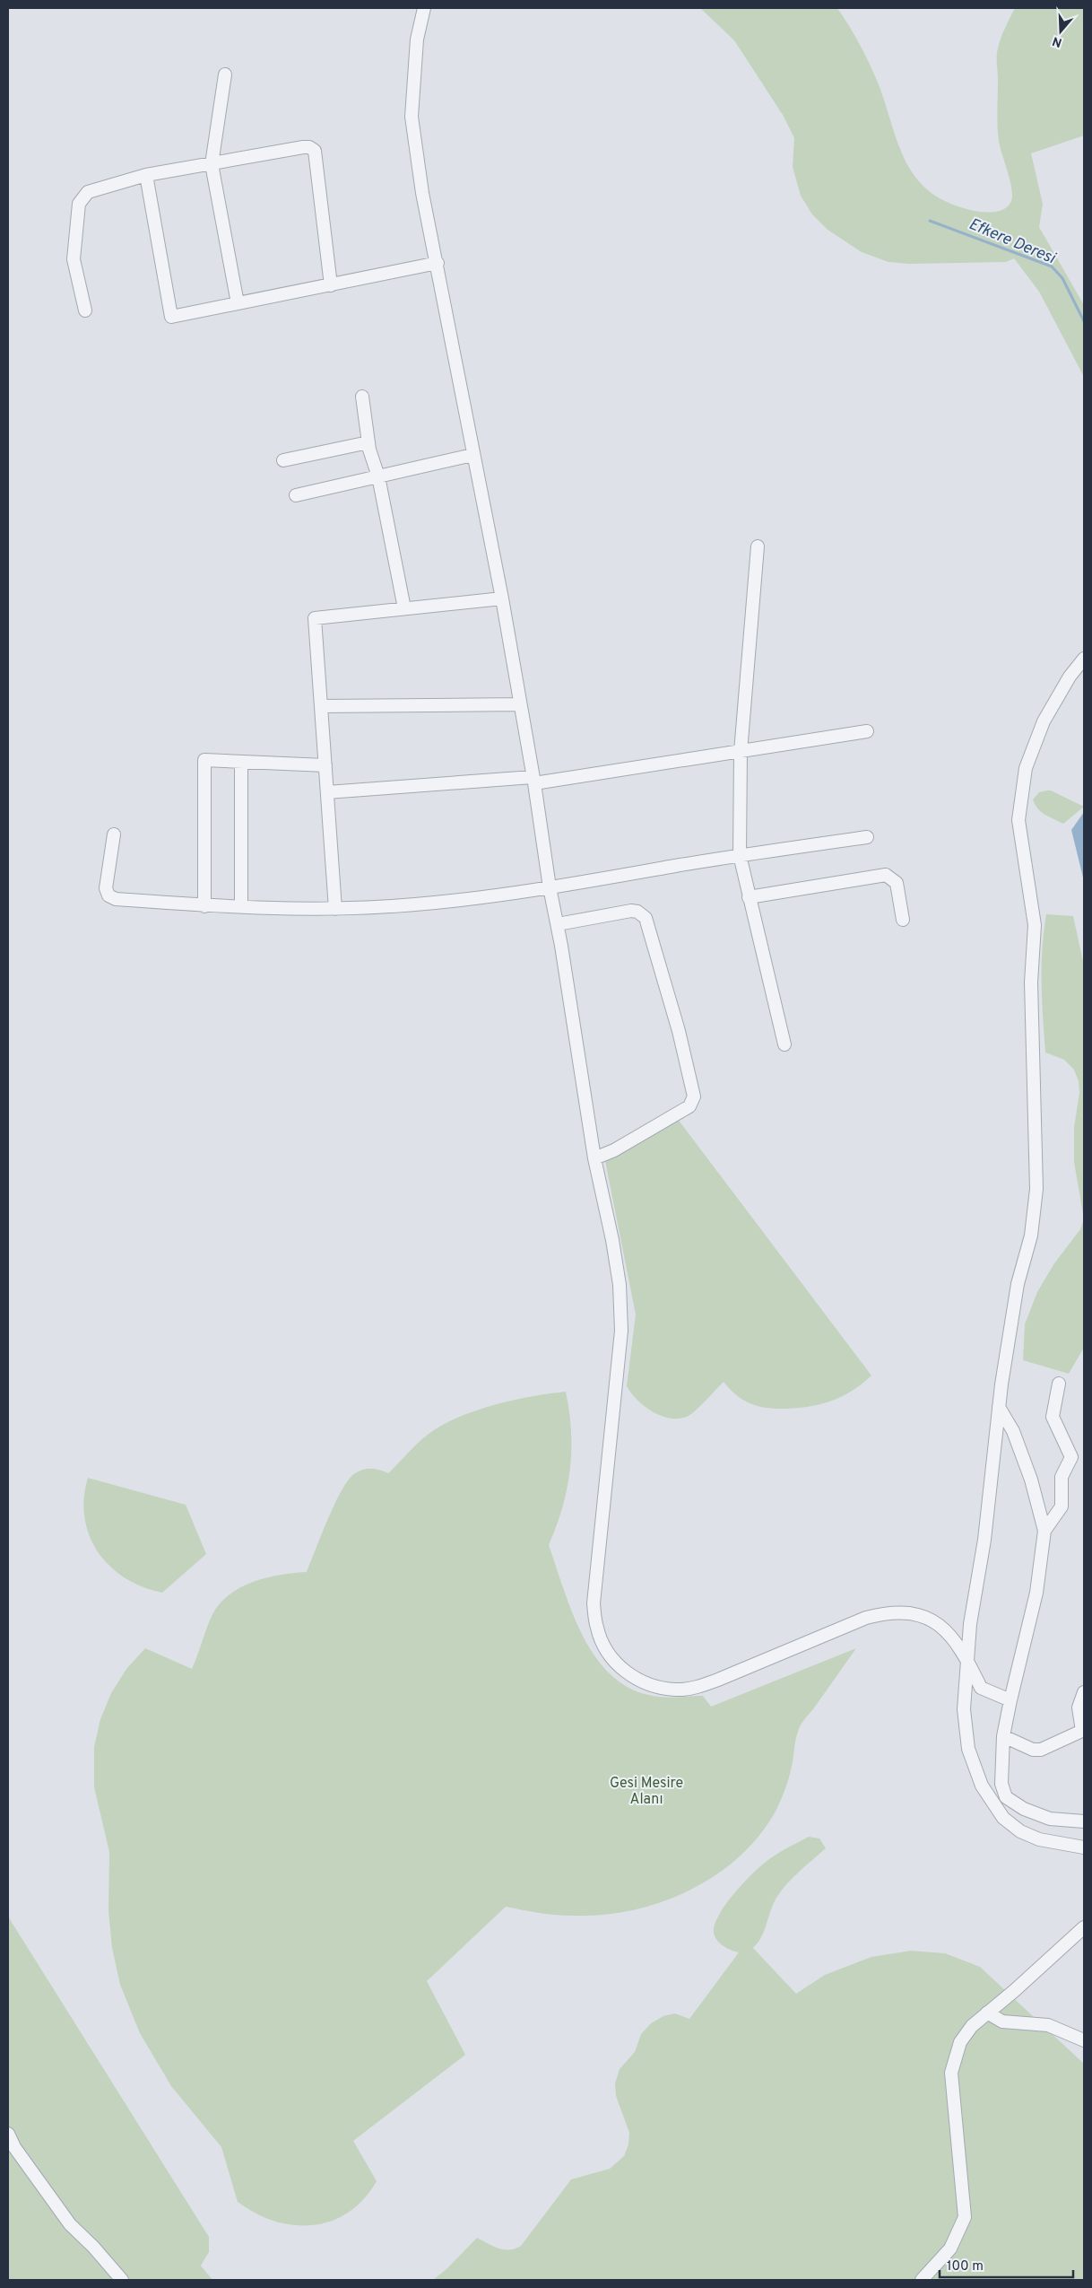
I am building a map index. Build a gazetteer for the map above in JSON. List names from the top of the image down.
{
  "water": ["Efkere Deresi"],
  "parks": ["Gesi Mesire Alanı"],
  "scale_bar": "100 m",
  "north": "bottom"
}
